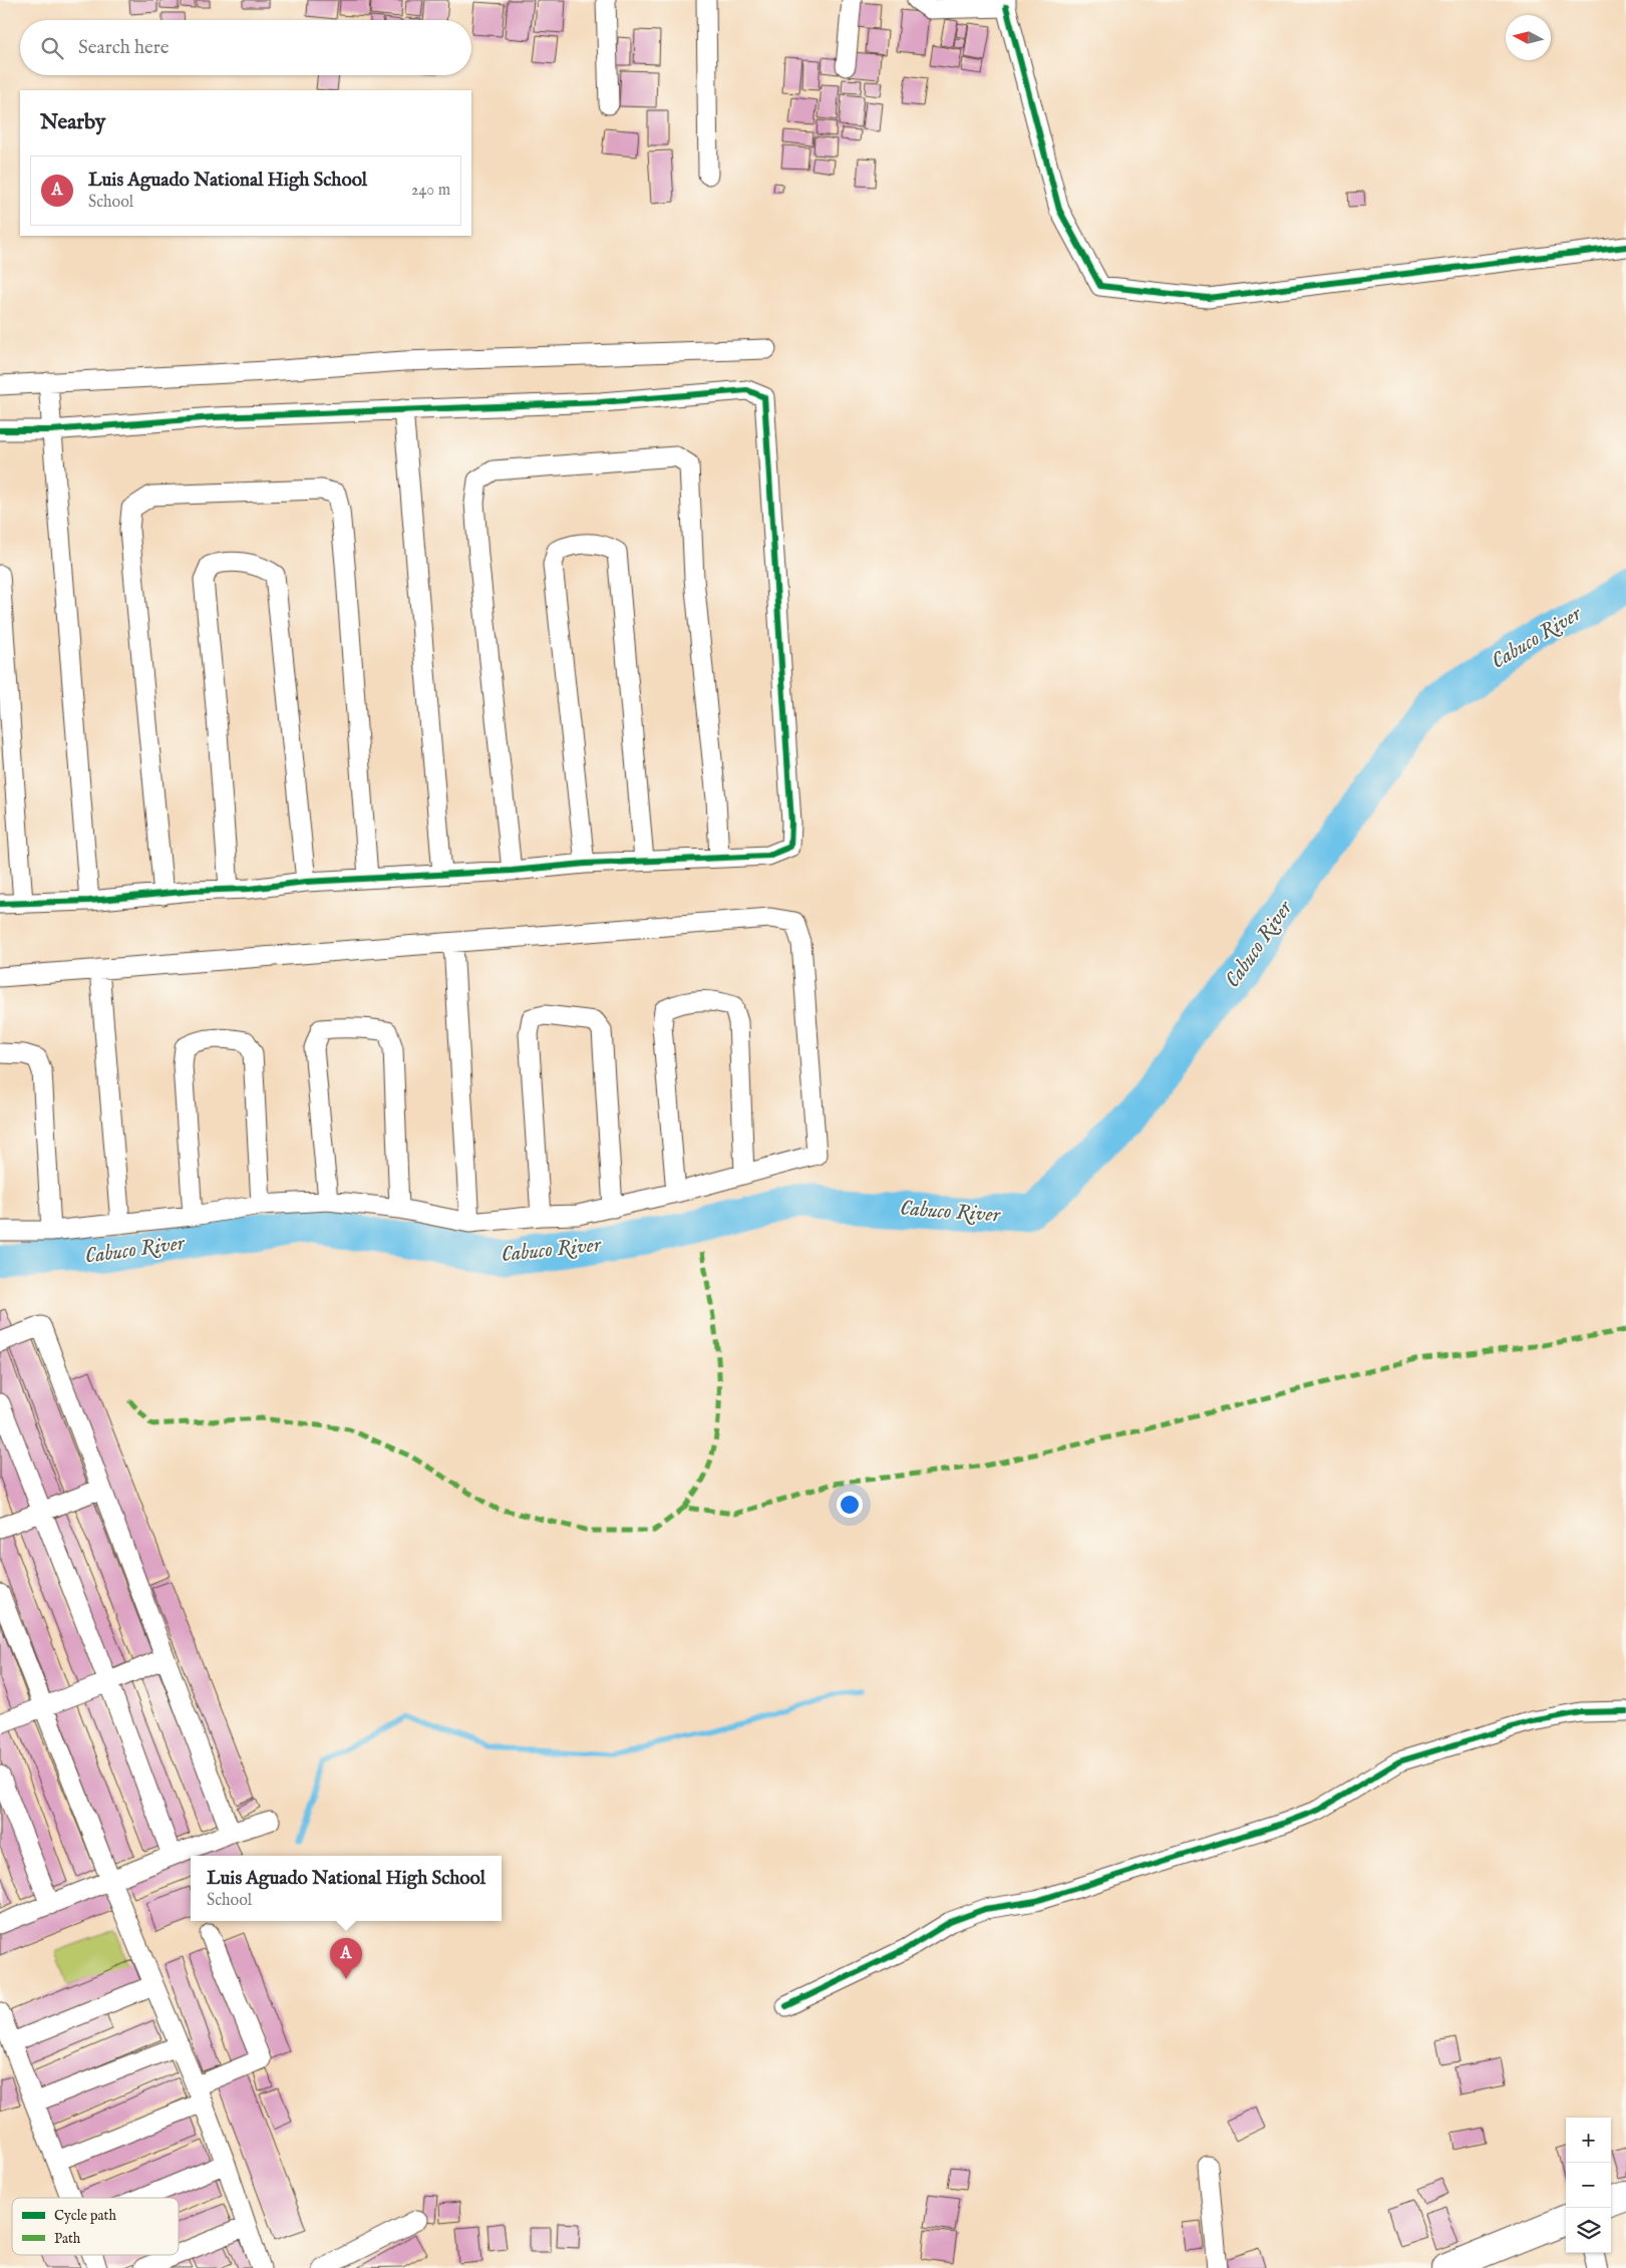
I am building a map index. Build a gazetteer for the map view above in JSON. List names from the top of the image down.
{
  "water": ["Cabuco River"],
  "legend": ["Cycle path", "Path"],
  "north": "left",
  "page": {
    "search": "Search here",
    "heading": "Nearby",
    "list": [
      {
        "mark": "A",
        "name": "Luis Aguado National High School",
        "note": "School",
        "value": "240 m"
      }
    ],
    "popup": ["Luis Aguado National High School", "School"],
    "pins": "A",
    "map_buttons": ["+", "−"]
  }
}
